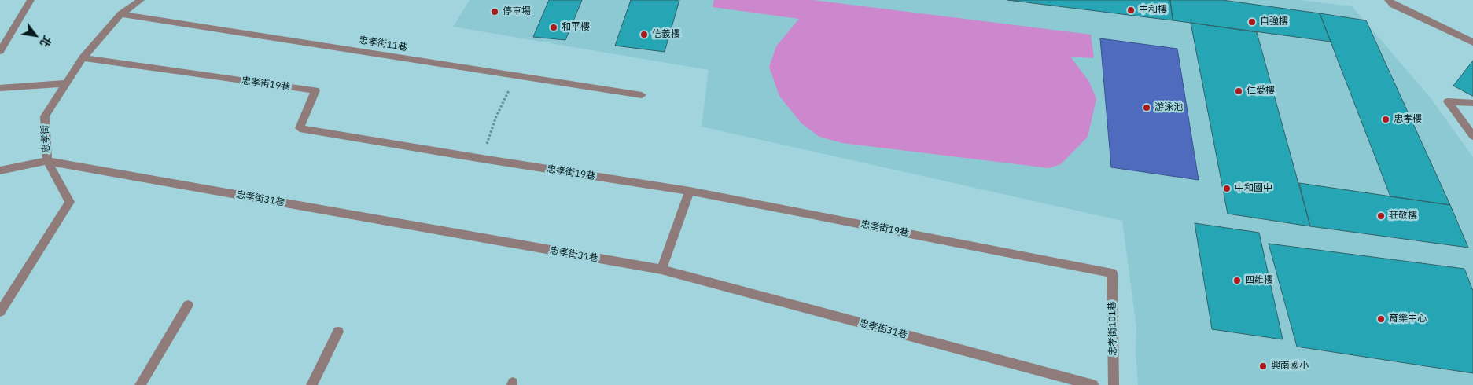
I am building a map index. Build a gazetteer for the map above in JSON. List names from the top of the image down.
{
  "streets": {
    "street": [
      "忠孝街11巷",
      "忠孝街19巷",
      "忠孝街",
      "忠孝街31巷",
      "忠孝街101巷"
    ]
  },
  "crossings": [
    ["忠孝街11巷", "忠孝街"],
    ["忠孝街19巷", "忠孝街"],
    ["忠孝街19巷", "忠孝街101巷"],
    ["忠孝街", "忠孝街31巷"]
  ],
  "places": [
    "中和樓",
    "停車場",
    "自強樓",
    "和平樓",
    "信義樓",
    "仁愛樓",
    "游泳池",
    "忠孝樓",
    "中和國中",
    "莊敬樓",
    "四維樓",
    "育樂中心",
    "興南國小"
  ],
  "north": "bottom right"
}
